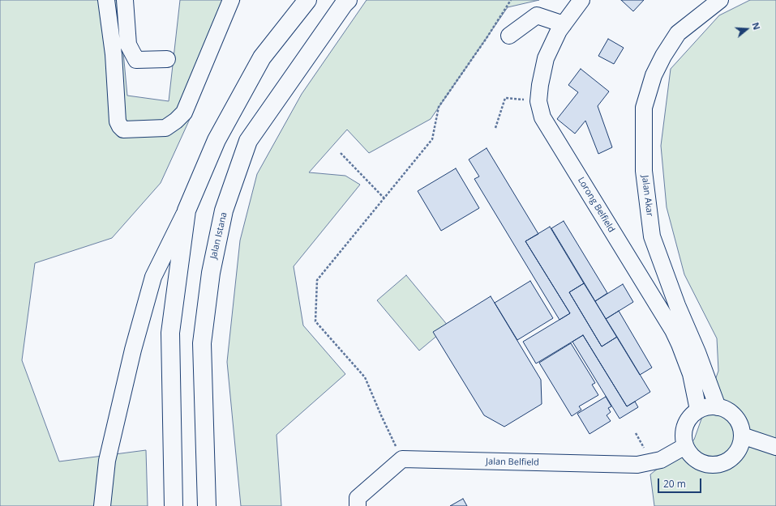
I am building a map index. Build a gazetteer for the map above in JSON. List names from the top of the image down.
{
  "streets": {
    "main road": ["Jalan Istana"],
    "street": ["Jalan Akar", "Lorong Belfield", "Jalan Belfield"]
  },
  "crossings": [
    ["Jalan Akar", "Lorong Belfield"],
    ["Jalan Akar", "Jalan Belfield"],
    ["Lorong Belfield", "Jalan Belfield"]
  ],
  "scale_bar": "20 m",
  "north": "right"
}
